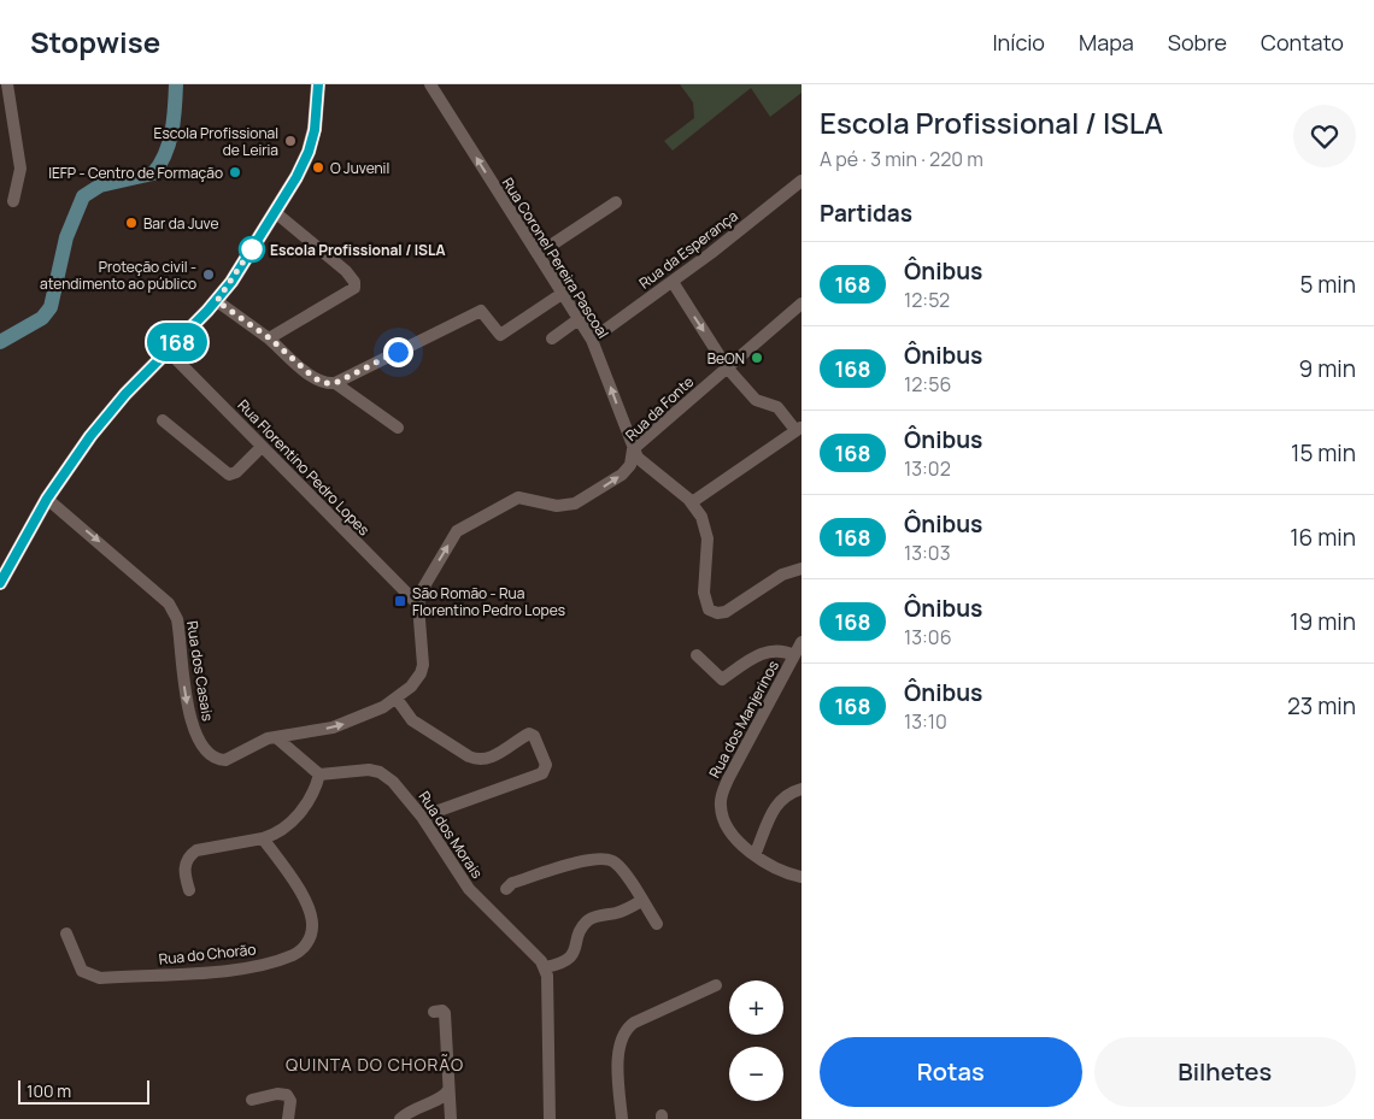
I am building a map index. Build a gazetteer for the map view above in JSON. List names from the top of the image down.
{
  "streets": {
    "street": [
      "Rua da Esperança",
      "Rua Coronel Pereira Pascoal",
      "Rua da Fonte",
      "Rua Florentino Pedro Lopes",
      "Rua dos Casais",
      "Rua dos Manjerinos",
      "Rua dos Morais",
      "Rua do Chorão"
    ]
  },
  "crossings": [
    ["Rua da Esperança", "Rua Coronel Pereira Pascoal"],
    ["Rua Coronel Pereira Pascoal", "Rua da Fonte"],
    ["Rua da Fonte", "Rua Florentino Pedro Lopes"],
    ["Rua da Fonte", "Rua dos Casais"]
  ],
  "one_way": ["Rua Coronel Pereira Pascoal", "Rua da Fonte", "Rua dos Casais"],
  "districts": ["QUINTA DO CHORÃO"],
  "places": {
    "other": [
      "Escola Profissional de Leiria",
      "O Juvenil",
      "IEFP - Centro de Formação",
      "Bar da Juve",
      "Escola Profissional / ISLA",
      "Proteção civil - atendimento ao público",
      "BeON"
    ],
    "transit": ["São Romão - Rua Florentino Pedro Lopes"]
  },
  "lines": ["bus line 168"],
  "scale_bar": "100 m",
  "page": {
    "header": "Stopwise",
    "nav": [
      "Início",
      "Mapa",
      "Sobre",
      "Contato"
    ],
    "on_map": "168",
    "heading": [
      ["Escola Profissional / ISLA", "A pé · 3 min · 220 m"],
      "Partidas"
    ],
    "list": [
      {
        "mark": "168",
        "name": "Ônibus",
        "note": "12:52",
        "value": "5 min"
      },
      {
        "mark": "168",
        "name": "Ônibus",
        "note": "12:56",
        "value": "9 min"
      },
      {
        "mark": "168",
        "name": "Ônibus",
        "note": "13:02",
        "value": "15 min"
      },
      {
        "mark": "168",
        "name": "Ônibus",
        "note": "13:03",
        "value": "16 min"
      },
      {
        "mark": "168",
        "name": "Ônibus",
        "note": "13:06",
        "value": "19 min"
      },
      {
        "mark": "168",
        "name": "Ônibus",
        "note": "13:10",
        "value": "23 min"
      }
    ],
    "map_buttons": ["+", "−"],
    "buttons": ["Rotas", "Bilhetes"],
    "scale": "100 m"
  }
}
